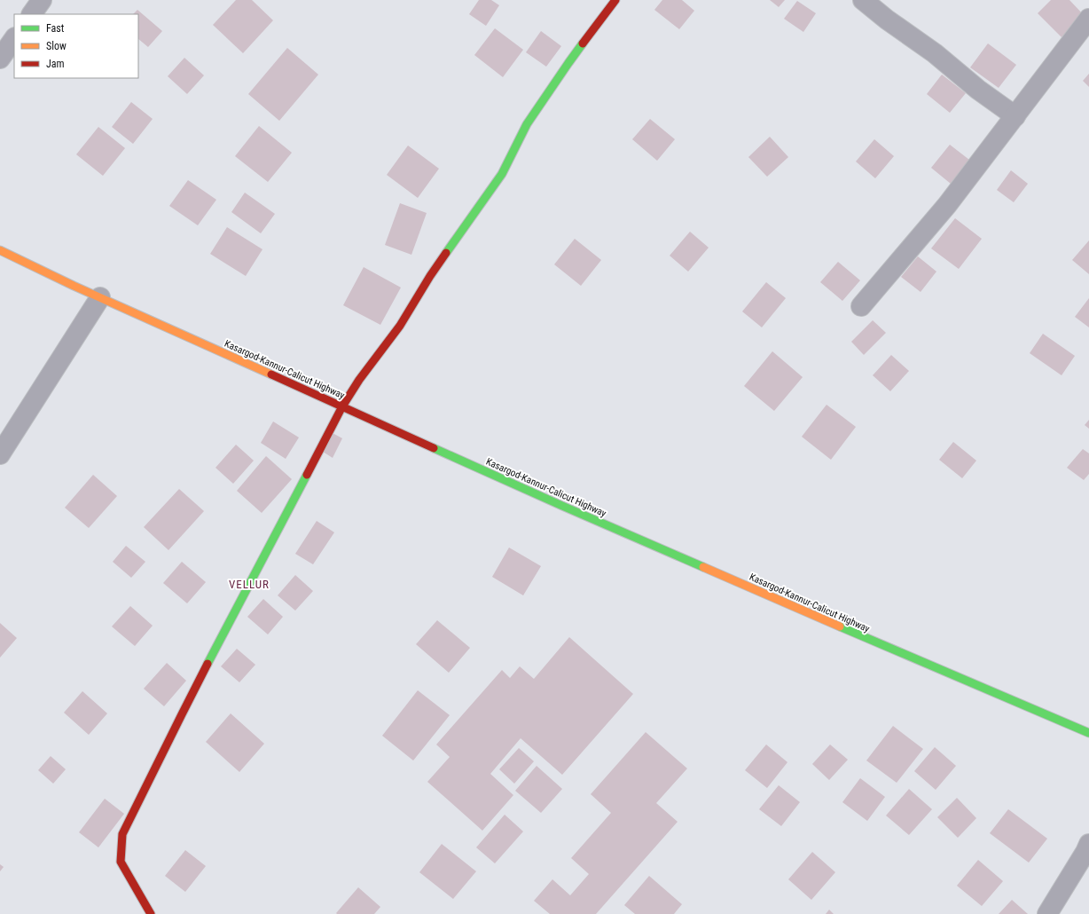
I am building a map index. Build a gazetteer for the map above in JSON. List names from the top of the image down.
{
  "streets": {
    "main road": ["Kasargod-Kannur-Calicut Highway"]
  },
  "districts": ["VELLUR"],
  "legend": ["Fast", "Slow", "Jam"]
}
